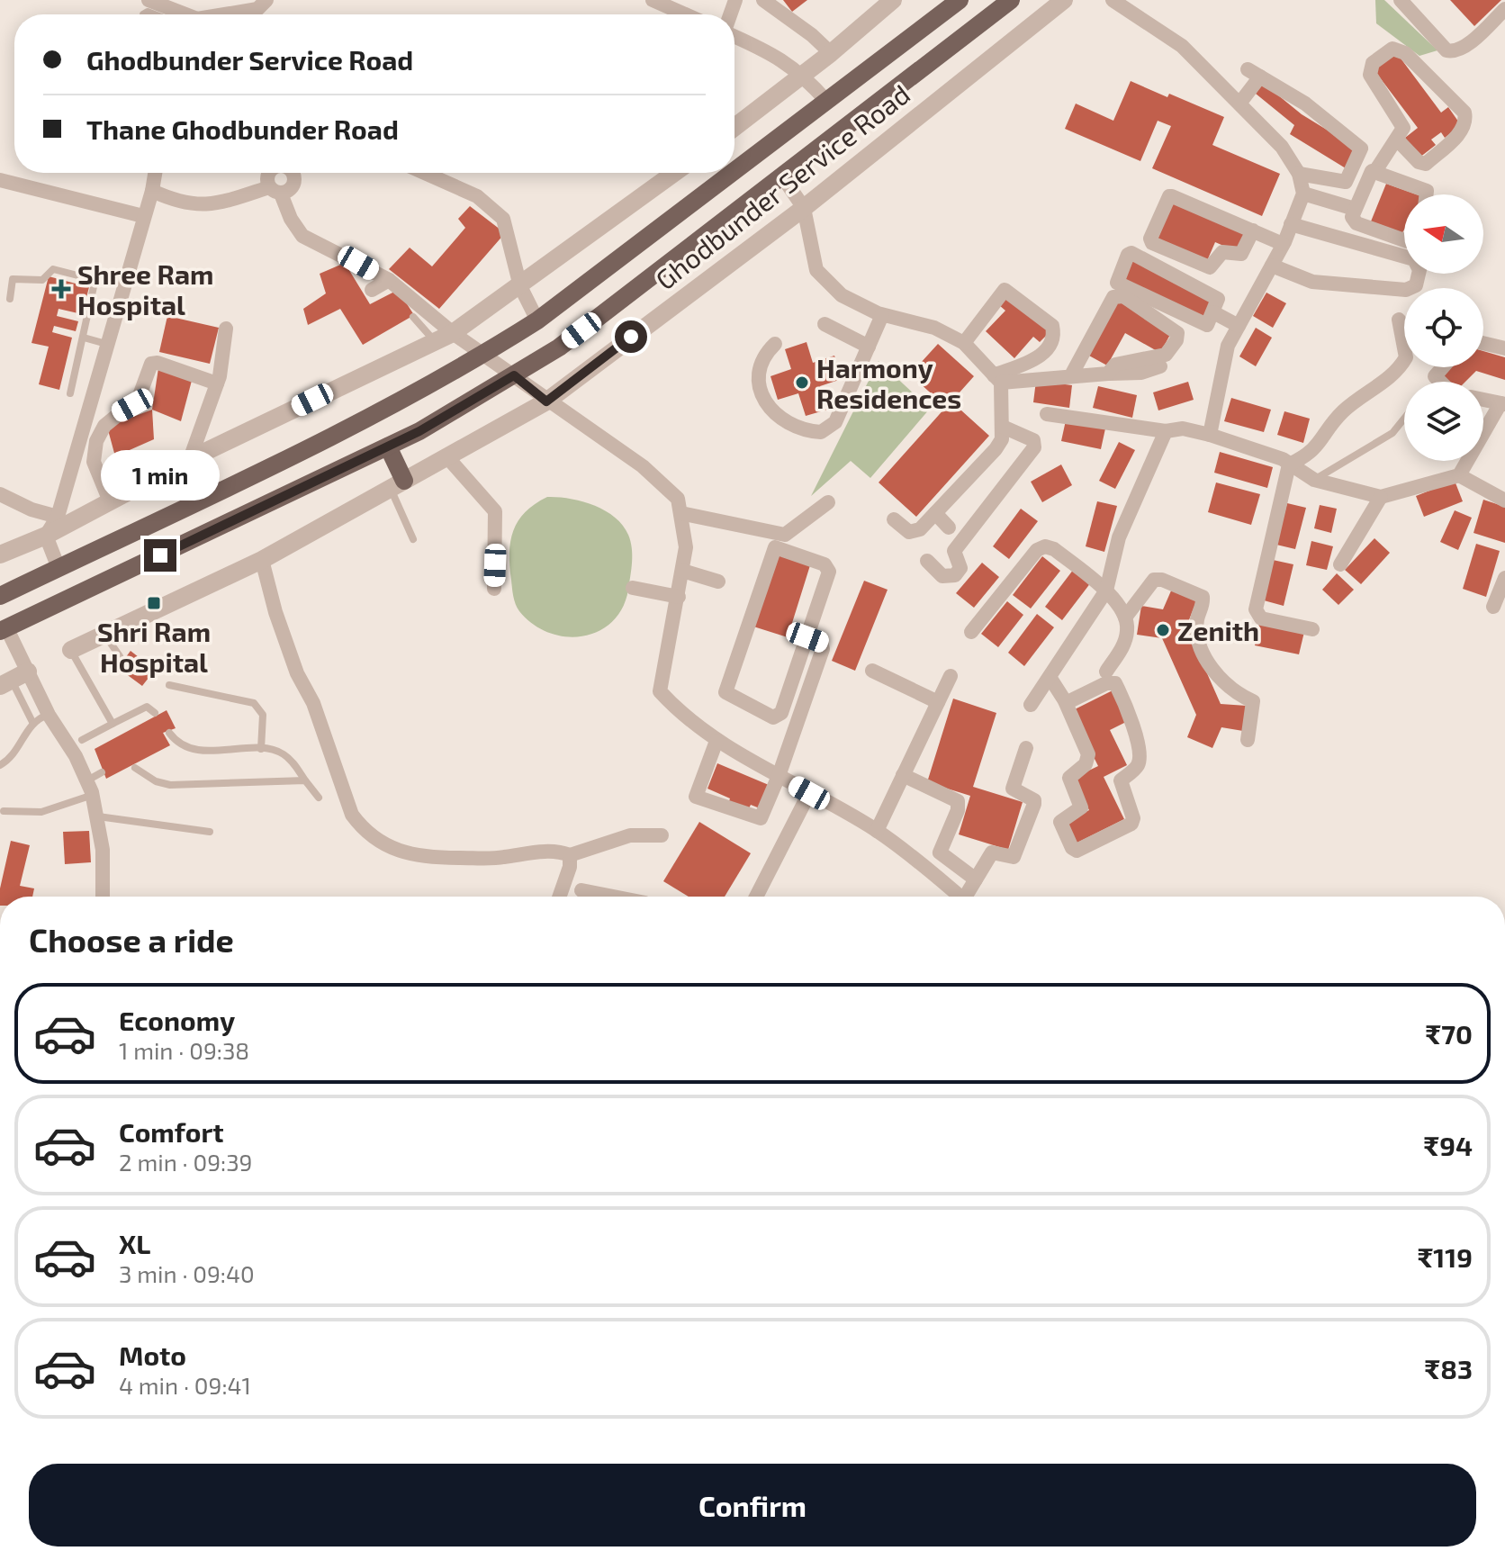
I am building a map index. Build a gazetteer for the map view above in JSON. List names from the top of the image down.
{
  "streets": {
    "street": ["Ghodbunder Service Road"]
  },
  "places": {
    "health": ["Shree Ram Hospital"],
    "other": ["Harmony Residences", "Zenith"],
    "transit": ["Shri Ram Hospital"]
  },
  "north": "left",
  "page": {
    "banner": ["Ghodbunder Service Road", "Thane Ghodbunder Road"],
    "bubble": "1 min",
    "heading": "Choose a ride",
    "list": [
      {
        "name": "Economy",
        "note": "1 min · 09:38",
        "value": "₹70"
      },
      {
        "name": "Comfort",
        "note": "2 min · 09:39",
        "value": "₹94"
      },
      {
        "name": "XL",
        "note": "3 min · 09:40",
        "value": "₹119"
      },
      {
        "name": "Moto",
        "note": "4 min · 09:41",
        "value": "₹83"
      }
    ],
    "buttons": "Confirm"
  }
}
